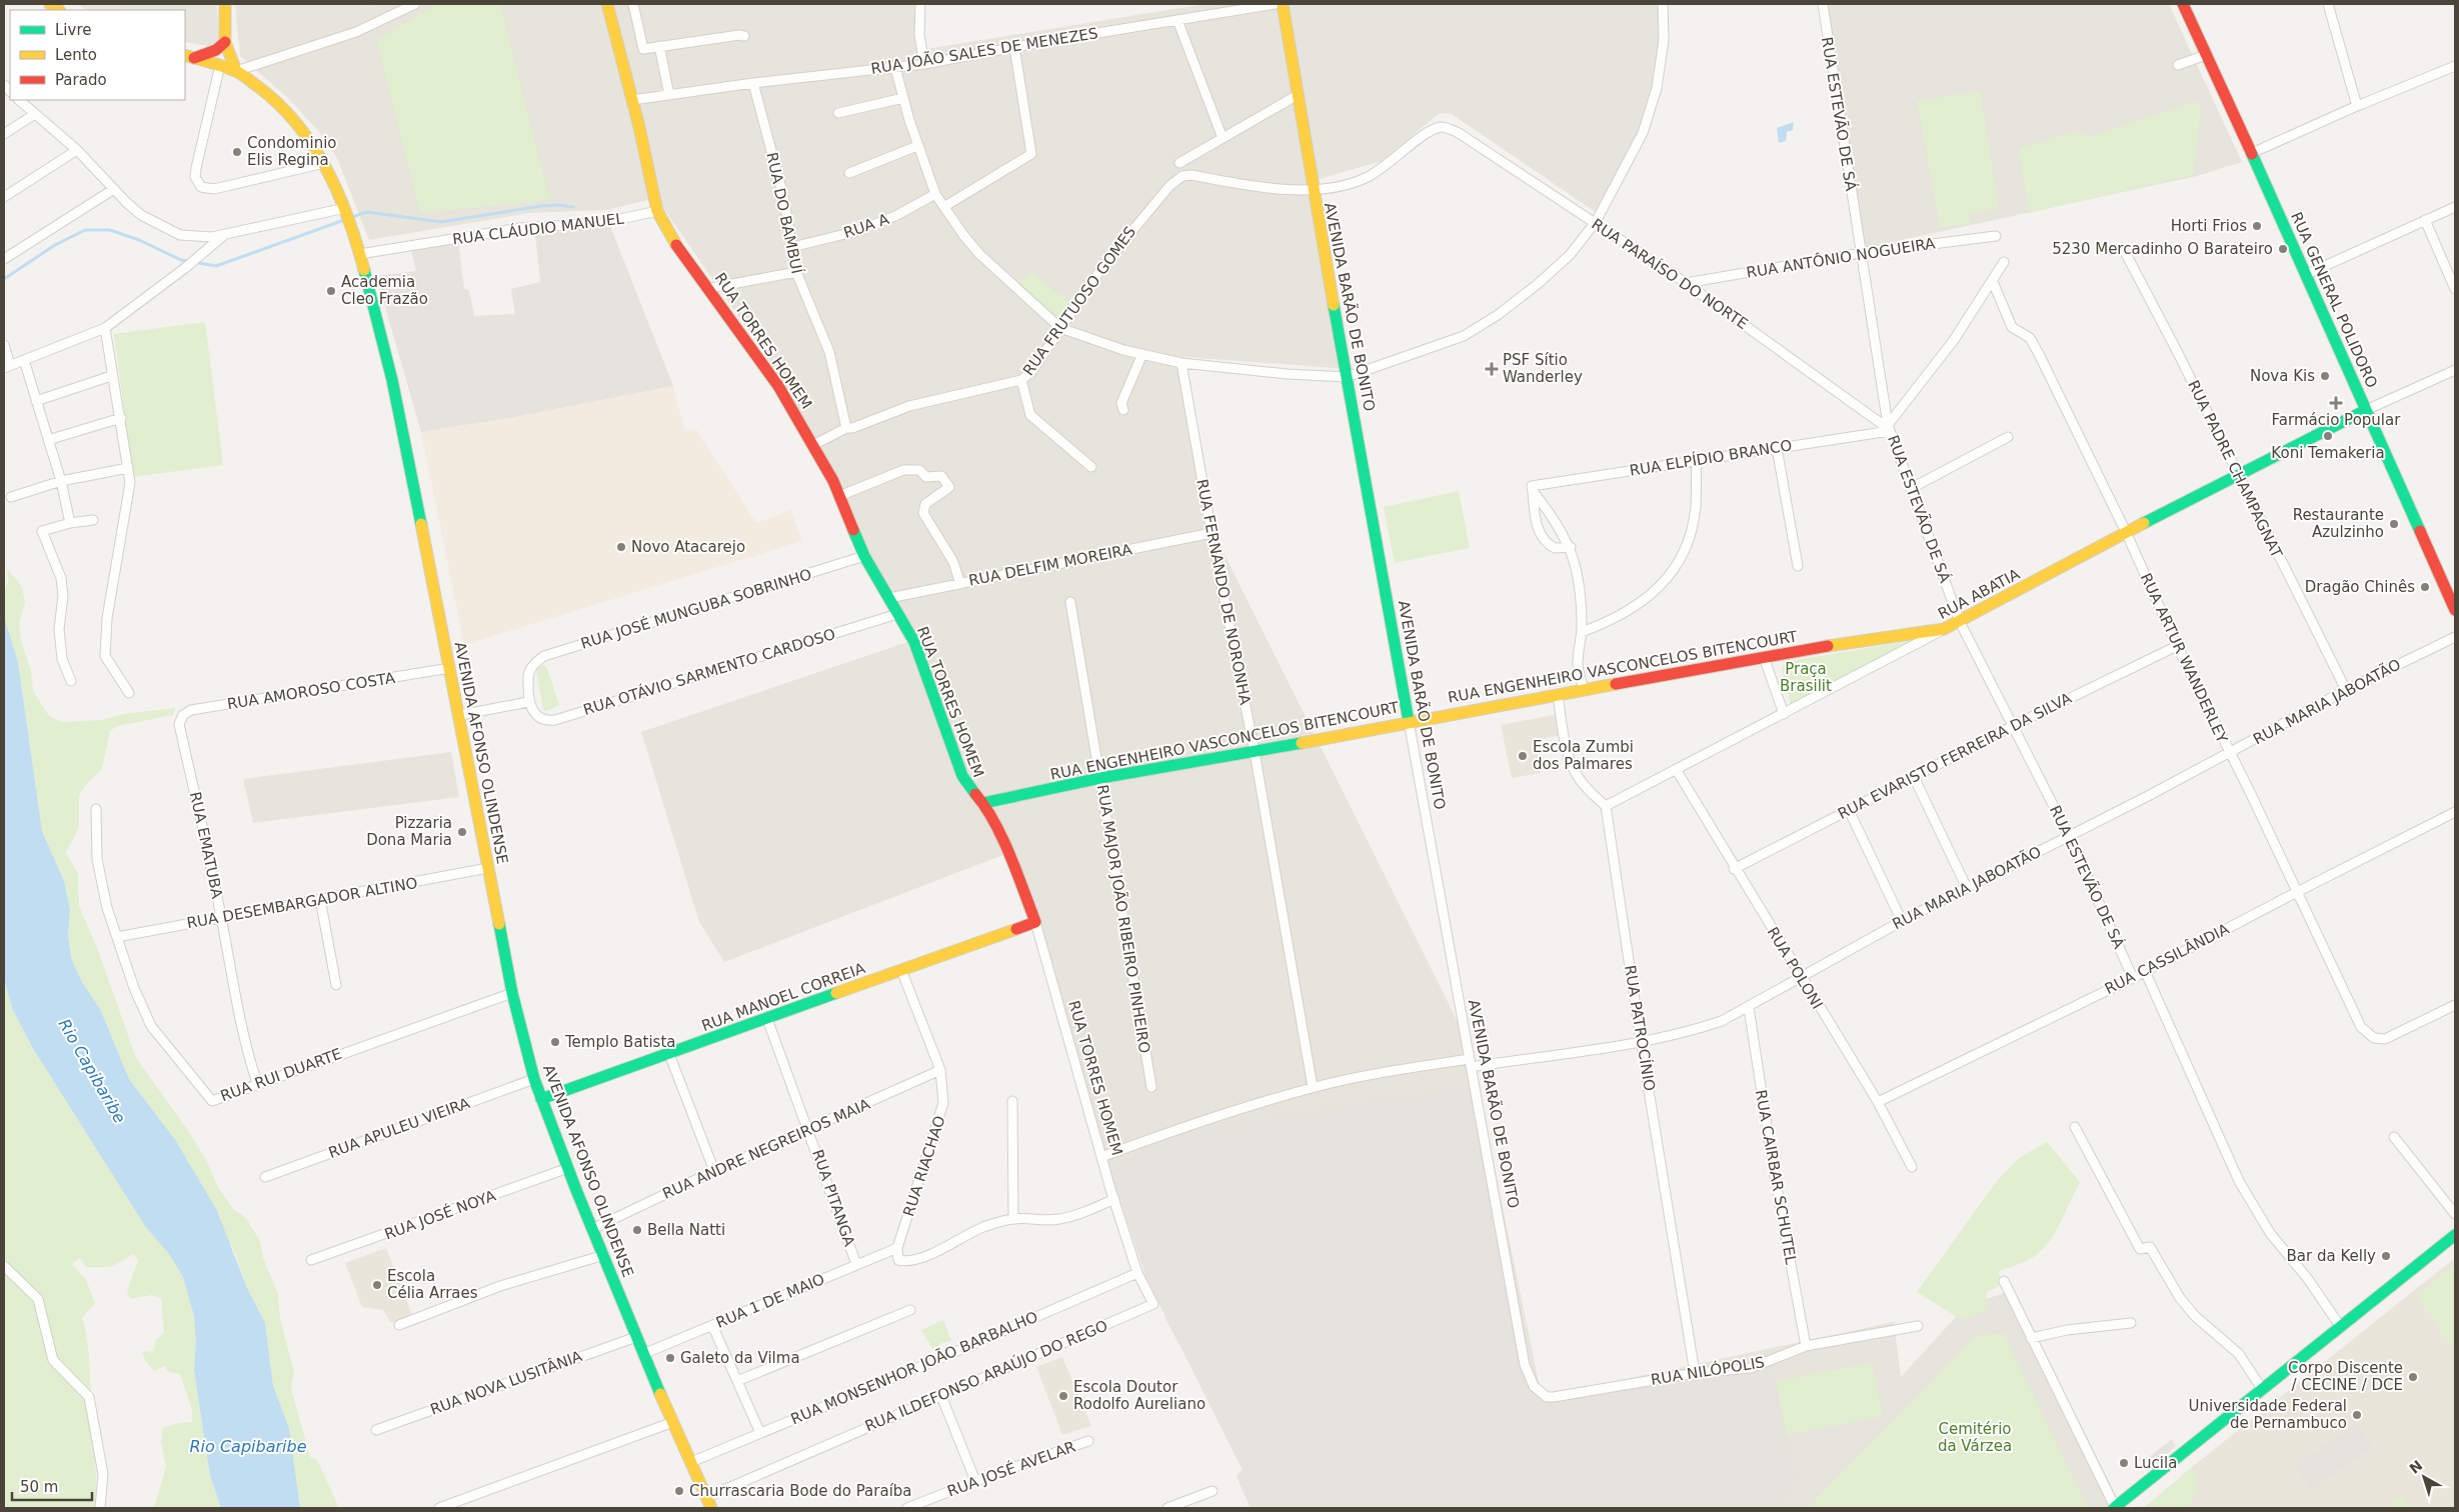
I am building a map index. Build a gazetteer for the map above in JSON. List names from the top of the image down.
{
  "streets": {
    "street": [
      "RUA JOÃO SALES DE MENEZES",
      "RUA ESTEVÃO DE SÁ",
      "RUA DO BAMBUÍ",
      "RUA A",
      "RUA CLÁUDIO MANUEL",
      "RUA ANTÔNIO NOGUEIRA",
      "RUA PARAÍSO DO NORTE",
      "RUA GENERAL POLIDORO",
      "RUA FRUTUOSO GOMES",
      "AVENIDA BARÃO DE BONITO",
      "RUA TORRES HOMEM",
      "RUA ELPÍDIO BRANCO",
      "RUA PADRE CHAMPAGNAT",
      "RUA DELFIM MOREIRA",
      "RUA FERNANDO DE NORONHA",
      "RUA ABATIA",
      "RUA JOSÉ MUNGUBA SOBRINHO",
      "RUA ARTUR WANDERLEY",
      "RUA ENGENHEIRO VASCONCELOS BITENCOURT",
      "RUA OTÁVIO SARMENTO CARDOSO",
      "RUA AMOROSO COSTA",
      "RUA MARIA JABOATÃO",
      "AVENIDA AFONSO OLINDENSE",
      "RUA EVARISTO FERREIRA DA SILVA",
      "RUA EMATUBA",
      "RUA DESEMBARGADOR ALTINO",
      "RUA MAJOR JOÃO RIBEIRO PINHEIRO",
      "RUA CASSILÂNDIA",
      "RUA POLONI",
      "RUA MANOEL CORREIA",
      "RUA PATROCÍNIO",
      "RUA RUI DUARTE",
      "RUA APULEU VIEIRA",
      "RUA ANDRE NEGREIROS MAIA",
      "RUA RIACHAO",
      "RUA CAIRBAR SCHUTEL",
      "RUA PITANGA",
      "RUA JOSÉ NOYA",
      "RUA 1 DE MAIO",
      "RUA MONSENHOR JOÃO BARBALHO",
      "RUA NILÓPOLIS",
      "RUA ILDEFONSO ARAÚJO DO REGO",
      "RUA NOVA LUSITÂNIA",
      "RUA JOSÉ AVELAR"
    ]
  },
  "crossings": [
    ["RUA JOÃO SALES DE MENEZES", "RUA DO BAMBUÍ"],
    ["RUA JOÃO SALES DE MENEZES", "RUA TORRES HOMEM"],
    ["RUA ESTEVÃO DE SÁ", "RUA ANTÔNIO NOGUEIRA"],
    ["RUA ESTEVÃO DE SÁ", "RUA PARAÍSO DO NORTE"],
    ["RUA ESTEVÃO DE SÁ", "RUA ELPÍDIO BRANCO"],
    ["RUA ESTEVÃO DE SÁ", "RUA ABATIA"],
    ["RUA ESTEVÃO DE SÁ", "RUA MARIA JABOATÃO"],
    ["RUA ESTEVÃO DE SÁ", "RUA EVARISTO FERREIRA DA SILVA"],
    ["RUA ESTEVÃO DE SÁ", "RUA CASSILÂNDIA"],
    ["RUA DO BAMBUÍ", "RUA A"],
    ["RUA DO BAMBUÍ", "RUA FRUTUOSO GOMES"],
    ["RUA CLÁUDIO MANUEL", "RUA TORRES HOMEM"],
    ["RUA CLÁUDIO MANUEL", "AVENIDA AFONSO OLINDENSE"],
    ["RUA ANTÔNIO NOGUEIRA", "RUA PARAÍSO DO NORTE"],
    ["RUA PARAÍSO DO NORTE", "RUA FRUTUOSO GOMES"],
    ["RUA PARAÍSO DO NORTE", "AVENIDA BARÃO DE BONITO"],
    ["RUA PARAÍSO DO NORTE", "RUA ELPÍDIO BRANCO"],
    ["RUA GENERAL POLIDORO", "RUA ABATIA"],
    ["RUA FRUTUOSO GOMES", "AVENIDA BARÃO DE BONITO"],
    ["RUA FRUTUOSO GOMES", "RUA TORRES HOMEM"],
    ["AVENIDA BARÃO DE BONITO", "RUA ENGENHEIRO VASCONCELOS BITENCOURT"],
    ["AVENIDA BARÃO DE BONITO", "RUA MARIA JABOATÃO"],
    ["AVENIDA BARÃO DE BONITO", "RUA NILÓPOLIS"],
    ["RUA TORRES HOMEM", "RUA DELFIM MOREIRA"],
    ["RUA TORRES HOMEM", "RUA JOSÉ MUNGUBA SOBRINHO"],
    ["RUA TORRES HOMEM", "RUA ENGENHEIRO VASCONCELOS BITENCOURT"],
    ["RUA TORRES HOMEM", "RUA OTÁVIO SARMENTO CARDOSO"],
    ["RUA TORRES HOMEM", "RUA MARIA JABOATÃO"],
    ["RUA TORRES HOMEM", "RUA MANOEL CORREIA"],
    ["RUA TORRES HOMEM", "RUA ILDEFONSO ARAÚJO DO REGO"],
    ["RUA PADRE CHAMPAGNAT", "RUA ABATIA"],
    ["RUA PADRE CHAMPAGNAT", "RUA MARIA JABOATÃO"],
    ["RUA DELFIM MOREIRA", "RUA FERNANDO DE NORONHA"],
    ["RUA FERNANDO DE NORONHA", "RUA ENGENHEIRO VASCONCELOS BITENCOURT"],
    ["RUA FERNANDO DE NORONHA", "RUA MARIA JABOATÃO"],
    ["RUA ABATIA", "RUA ARTUR WANDERLEY"],
    ["RUA ABATIA", "RUA ENGENHEIRO VASCONCELOS BITENCOURT"],
    ["RUA ABATIA", "RUA POLONI"],
    ["RUA ABATIA", "RUA PATROCÍNIO"],
    ["RUA JOSÉ MUNGUBA SOBRINHO", "RUA OTÁVIO SARMENTO CARDOSO"],
    ["RUA ARTUR WANDERLEY", "RUA MARIA JABOATÃO"],
    ["RUA ARTUR WANDERLEY", "RUA EVARISTO FERREIRA DA SILVA"],
    ["RUA ARTUR WANDERLEY", "RUA CASSILÂNDIA"],
    ["RUA ENGENHEIRO VASCONCELOS BITENCOURT", "RUA MAJOR JOÃO RIBEIRO PINHEIRO"],
    ["RUA AMOROSO COSTA", "AVENIDA AFONSO OLINDENSE"],
    ["RUA AMOROSO COSTA", "RUA EMATUBA"],
    ["RUA MARIA JABOATÃO", "RUA POLONI"],
    ["RUA MARIA JABOATÃO", "RUA PATROCÍNIO"],
    ["RUA MARIA JABOATÃO", "RUA CAIRBAR SCHUTEL"],
    ["AVENIDA AFONSO OLINDENSE", "RUA DESEMBARGADOR ALTINO"],
    ["AVENIDA AFONSO OLINDENSE", "RUA MANOEL CORREIA"],
    ["AVENIDA AFONSO OLINDENSE", "RUA RUI DUARTE"],
    ["AVENIDA AFONSO OLINDENSE", "RUA APULEU VIEIRA"],
    ["AVENIDA AFONSO OLINDENSE", "RUA ANDRE NEGREIROS MAIA"],
    ["AVENIDA AFONSO OLINDENSE", "RUA JOSÉ NOYA"],
    ["AVENIDA AFONSO OLINDENSE", "RUA 1 DE MAIO"],
    ["AVENIDA AFONSO OLINDENSE", "RUA MONSENHOR JOÃO BARBALHO"],
    ["AVENIDA AFONSO OLINDENSE", "RUA ILDEFONSO ARAÚJO DO REGO"],
    ["AVENIDA AFONSO OLINDENSE", "RUA NOVA LUSITÂNIA"],
    ["RUA EVARISTO FERREIRA DA SILVA", "RUA POLONI"],
    ["RUA EMATUBA", "RUA DESEMBARGADOR ALTINO"],
    ["RUA EMATUBA", "RUA RUI DUARTE"],
    ["RUA DESEMBARGADOR ALTINO", "RUA RUI DUARTE"],
    ["RUA CASSILÂNDIA", "RUA POLONI"],
    ["RUA MANOEL CORREIA", "RUA RIACHAO"],
    ["RUA MANOEL CORREIA", "RUA PITANGA"],
    ["RUA PATROCÍNIO", "RUA NILÓPOLIS"],
    ["RUA ANDRE NEGREIROS MAIA", "RUA RIACHAO"],
    ["RUA ANDRE NEGREIROS MAIA", "RUA PITANGA"],
    ["RUA RIACHAO", "RUA 1 DE MAIO"],
    ["RUA CAIRBAR SCHUTEL", "RUA NILÓPOLIS"],
    ["RUA PITANGA", "RUA 1 DE MAIO"],
    ["RUA MONSENHOR JOÃO BARBALHO", "RUA ILDEFONSO ARAÚJO DO REGO"]
  ],
  "water": ["Rio Capibaribe"],
  "parks": ["Praça Brasilit", "Cemitério da Várzea"],
  "places": {
    "other": [
      "Condominio Elis Regina",
      "Horti Frios",
      "5230 Mercadinho O Barateiro",
      "Academia Cleo Frazão",
      "Nova Kis",
      "Koni Temakeria",
      "Restaurante Azulzinho",
      "Novo Atacarejo",
      "Dragão Chinês",
      "Escola Zumbi dos Palmares",
      "Pizzaria Dona Maria",
      "Templo Batista",
      "Bella Natti",
      "Bar da Kelly",
      "Escola Célia Arraes",
      "Galeto da Vilma",
      "Corpo Discente / CECINE / DCE",
      "Escola Doutor Rodolfo Aureliano",
      "Universidade Federal de Pernambuco",
      "Lucila",
      "Churrascaria Bode do Paraíba"
    ],
    "health": ["PSF Sítio Wanderley", "Farmácio Popular"]
  },
  "legend": ["Livre", "Lento", "Parado"],
  "scale_bar": "50 m",
  "north": "top left"
}
